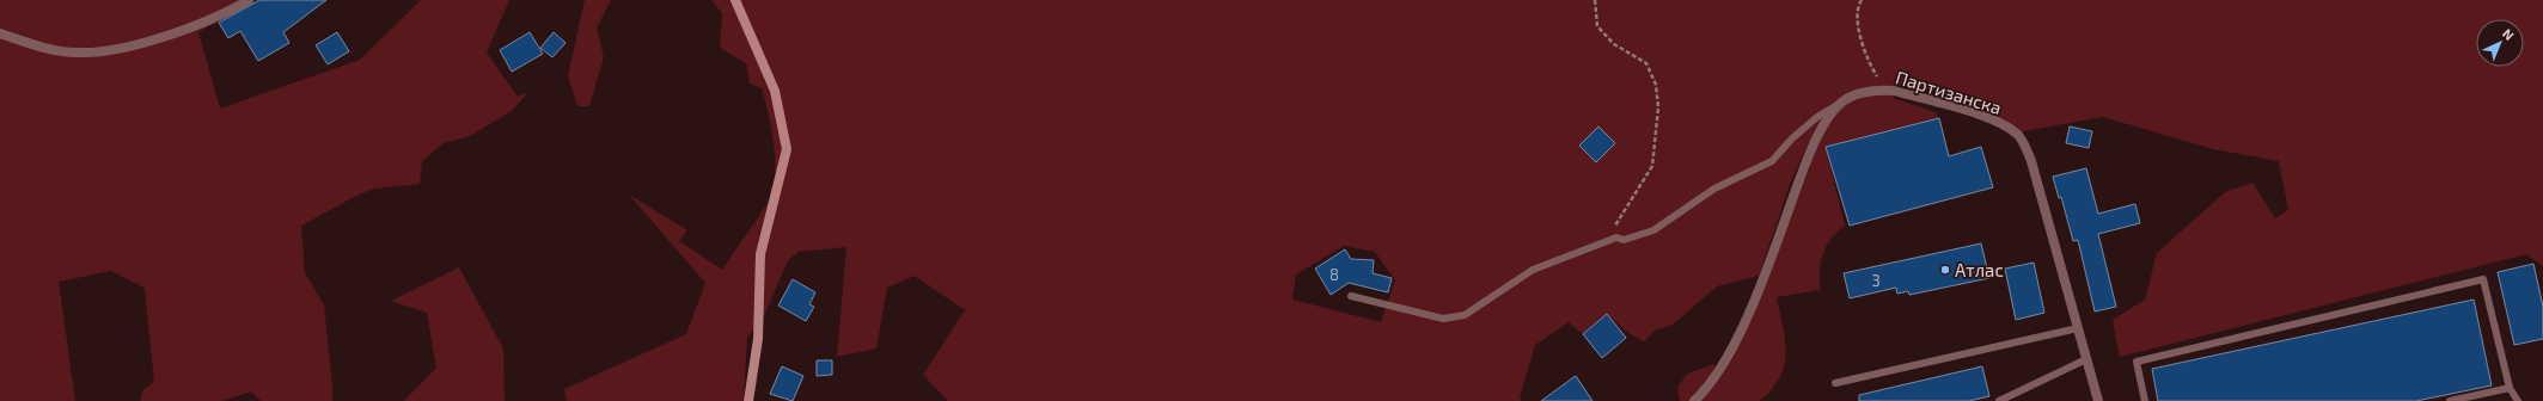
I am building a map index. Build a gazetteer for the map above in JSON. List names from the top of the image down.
{
  "streets": {
    "street": ["Партизанска"]
  },
  "places": ["Атлас"],
  "house_numbers": ["8", "3"],
  "north": "top right"
}
